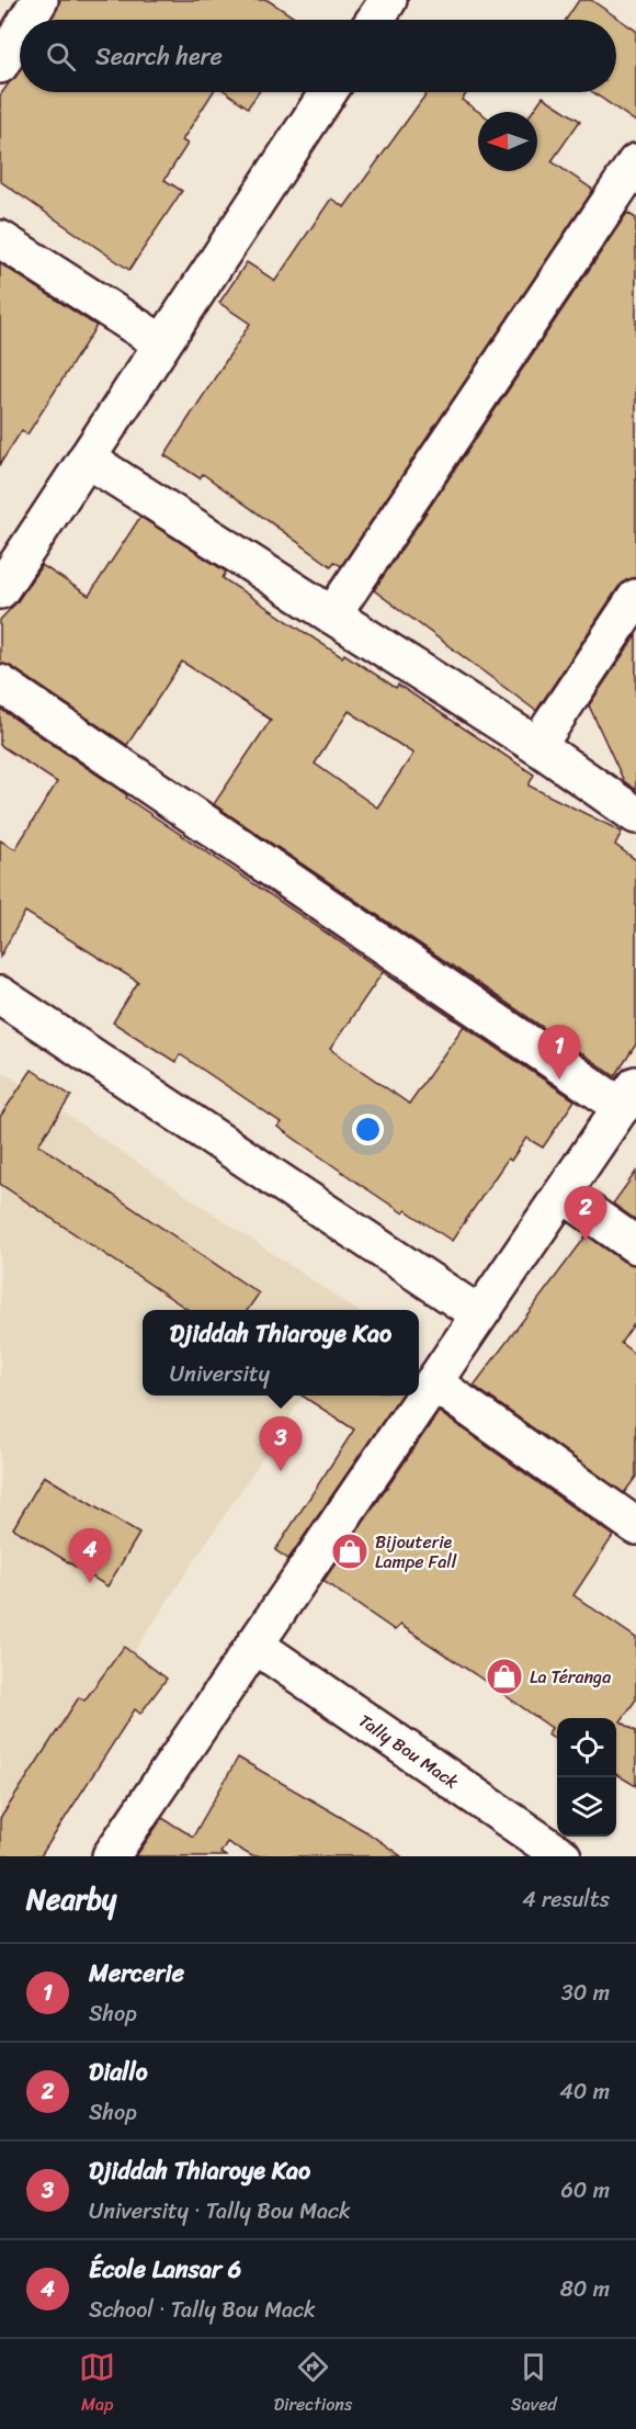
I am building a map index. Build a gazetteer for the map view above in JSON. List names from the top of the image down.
{
  "streets": {
    "street": ["Tally Bou Mack"]
  },
  "places": {
    "shop": ["Bijouterie Lampe Fall", "La Téranga"]
  },
  "north": "left",
  "page": {
    "search": "Search here",
    "pins": [
      "1",
      "2",
      "3",
      "4"
    ],
    "popup": ["Djiddah Thiaroye Kao", "University"],
    "heading": ["Nearby", "4 results"],
    "list": [
      {
        "mark": "1",
        "name": "Mercerie",
        "note": "Shop",
        "value": "30 m"
      },
      {
        "mark": "2",
        "name": "Diallo",
        "note": "Shop",
        "value": "40 m"
      },
      {
        "mark": "3",
        "name": "Djiddah Thiaroye Kao",
        "note": "University · Tally Bou Mack",
        "value": "60 m"
      },
      {
        "mark": "4",
        "name": "École Lansar 6",
        "note": "School · Tally Bou Mack",
        "value": "80 m"
      }
    ],
    "nav": ["Map", "Directions", "Saved"]
  }
}
